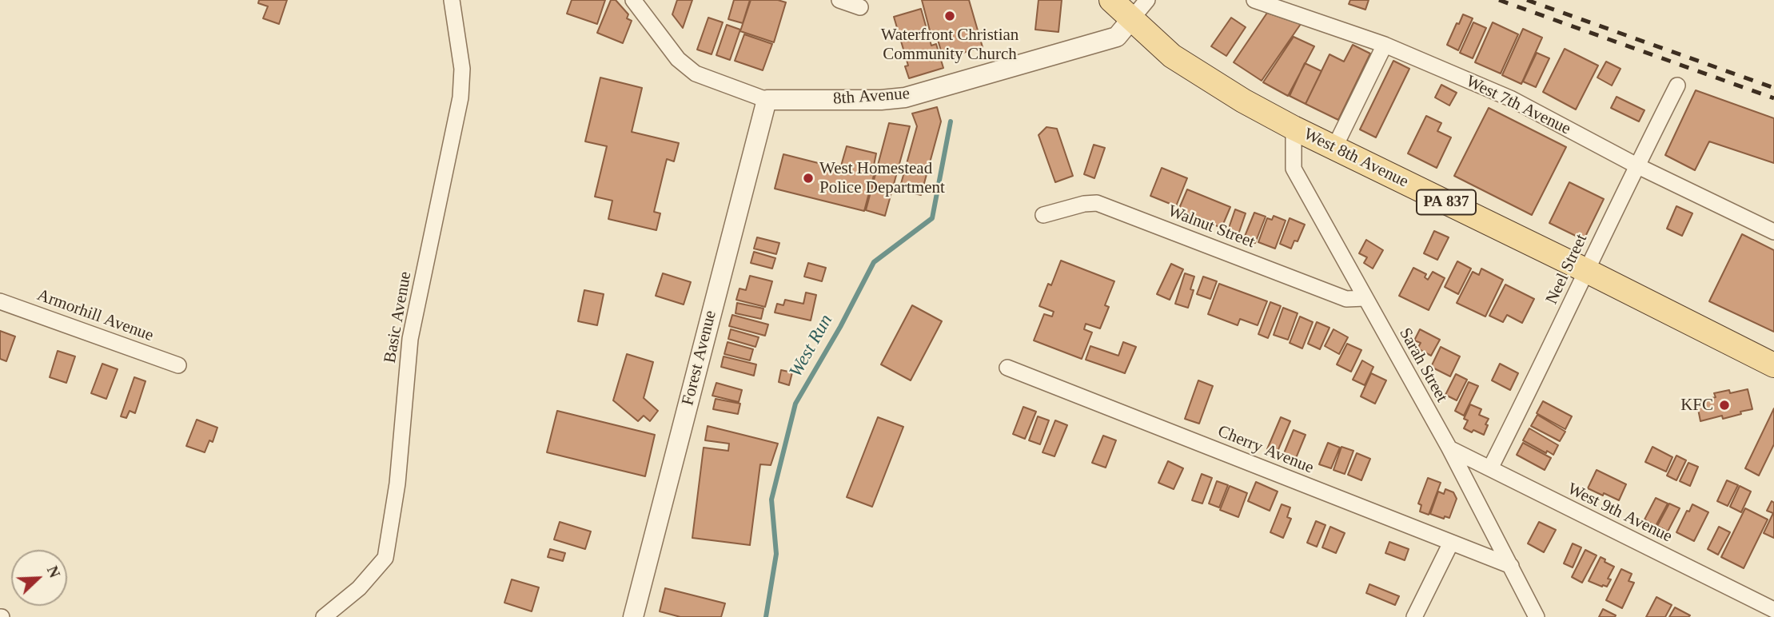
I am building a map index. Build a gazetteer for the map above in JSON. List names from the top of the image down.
{
  "streets": {
    "main road": ["West 8th Avenue", "PA 837"],
    "street": [
      "8th Avenue",
      "West 7th Avenue",
      "Walnut Street",
      "Neel Street",
      "Armorhill Avenue",
      "Basic Avenue",
      "Forest Avenue",
      "Sarah Street",
      "Cherry Avenue",
      "West 9th Avenue"
    ]
  },
  "crossings": [
    ["8th Avenue", "West 8th Avenue"],
    ["8th Avenue", "PA 837"],
    ["8th Avenue", "Forest Avenue"],
    ["West 7th Avenue", "Neel Street"],
    ["West 8th Avenue", "PA 837"],
    ["West 8th Avenue", "Neel Street"],
    ["West 8th Avenue", "Sarah Street"],
    ["Walnut Street", "Sarah Street"],
    ["Neel Street", "West 9th Avenue"],
    ["Sarah Street", "Cherry Avenue"],
    ["Sarah Street", "West 9th Avenue"]
  ],
  "water": ["West Run"],
  "places": ["Waterfront Christian Community Church", "West Homestead Police Department", "KFC"],
  "north": "top right"
}
